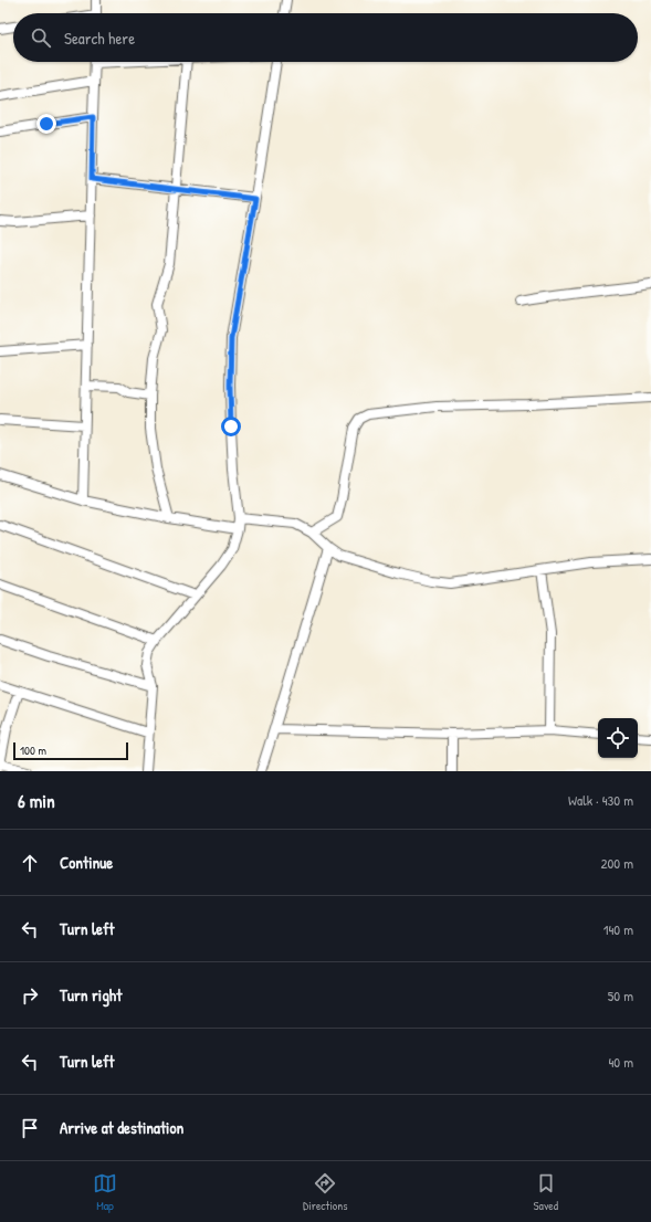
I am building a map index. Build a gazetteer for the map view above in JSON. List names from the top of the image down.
{
  "scale_bar": "100 m",
  "page": {
    "search": "Search here",
    "scale": "100 m",
    "heading": ["6 min", "Walk · 430 m"],
    "list": [
      ["Continue", "200 m"],
      ["Turn left", "140 m"],
      ["Turn right", "50 m"],
      ["Turn left", "40 m"],
      "Arrive at destination"
    ],
    "nav": ["Map", "Directions", "Saved"]
  }
}
